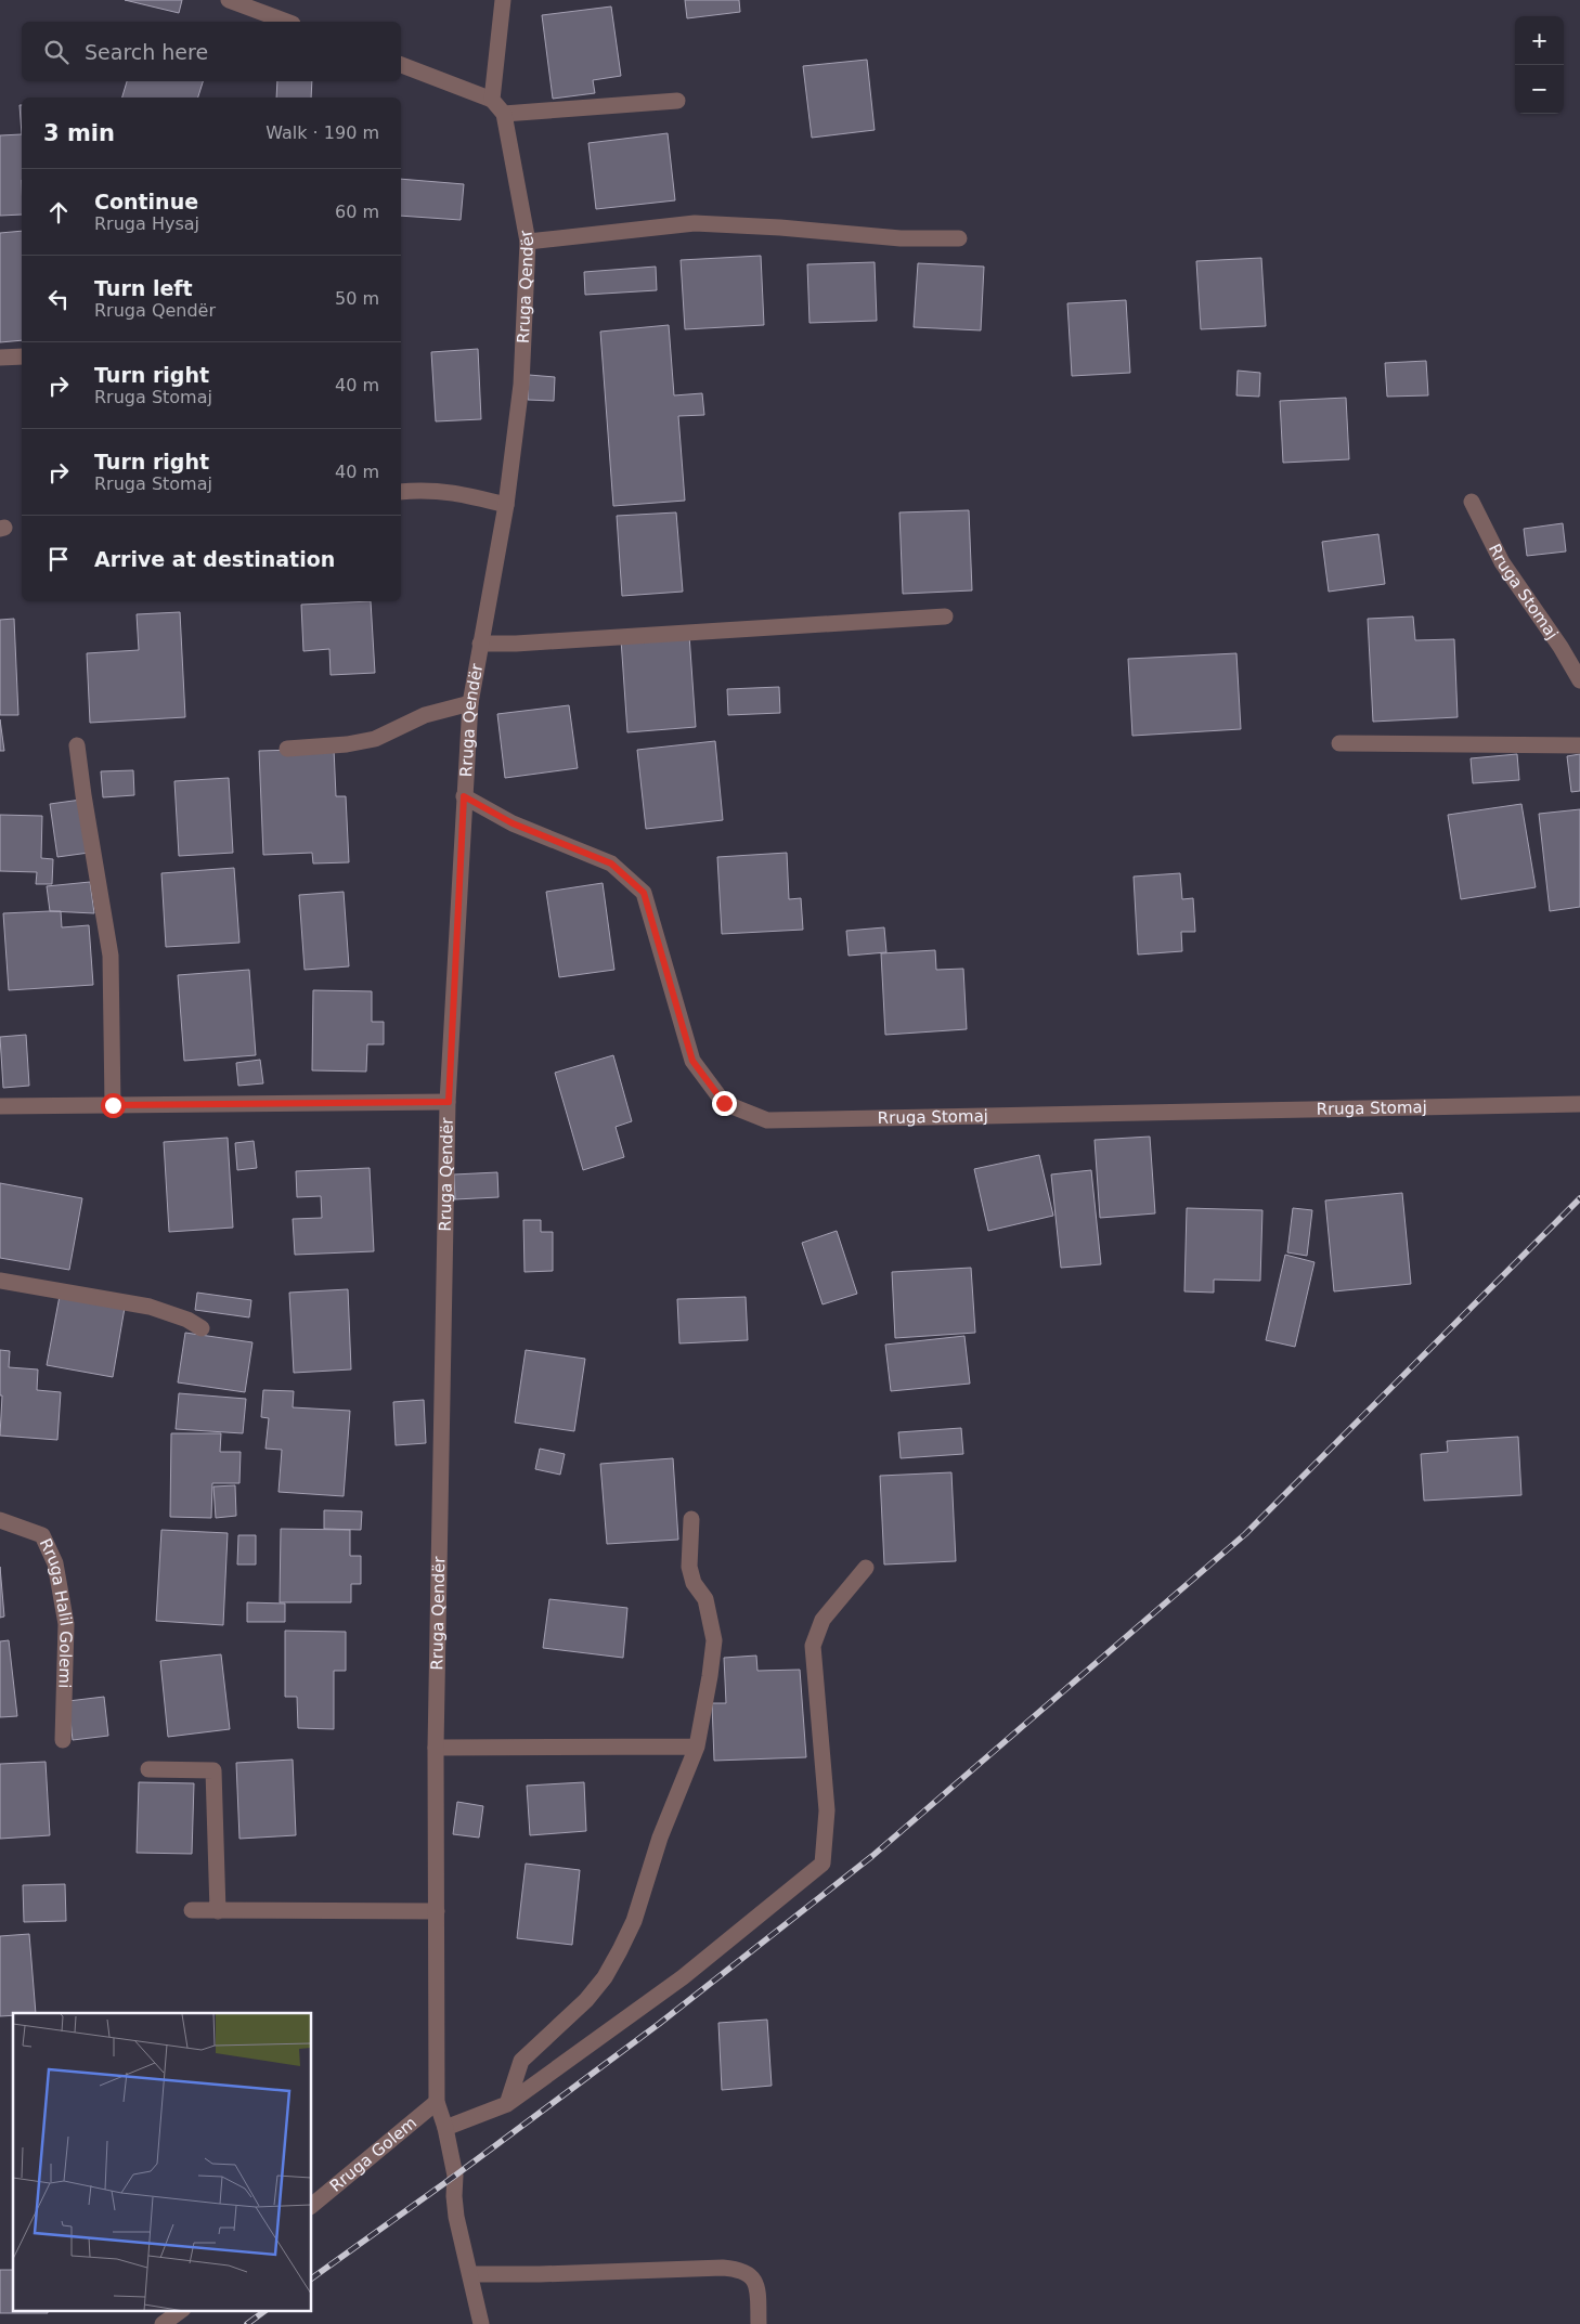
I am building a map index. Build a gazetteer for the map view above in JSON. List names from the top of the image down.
{
  "streets": {
    "street": [
      "Rruga Qendër",
      "Rruga Stomaj",
      "Rruga Halil Golemi",
      "Rruga Golem"
    ]
  },
  "crossings": [
    ["Rruga Qendër", "Rruga Stomaj"],
    ["Rruga Qendër", "Rruga Golem"]
  ],
  "page": {
    "map_buttons": ["+", "−"],
    "search": "Search here",
    "heading": ["3 min", "Walk · 190 m"],
    "list": [
      ["Continue", "Rruga Hysaj", "60 m"],
      ["Turn left", "Rruga Qendër", "50 m"],
      ["Turn right", "Rruga Stomaj", "40 m"],
      ["Turn right", "Rruga Stomaj", "40 m"],
      "Arrive at destination"
    ]
  }
}
